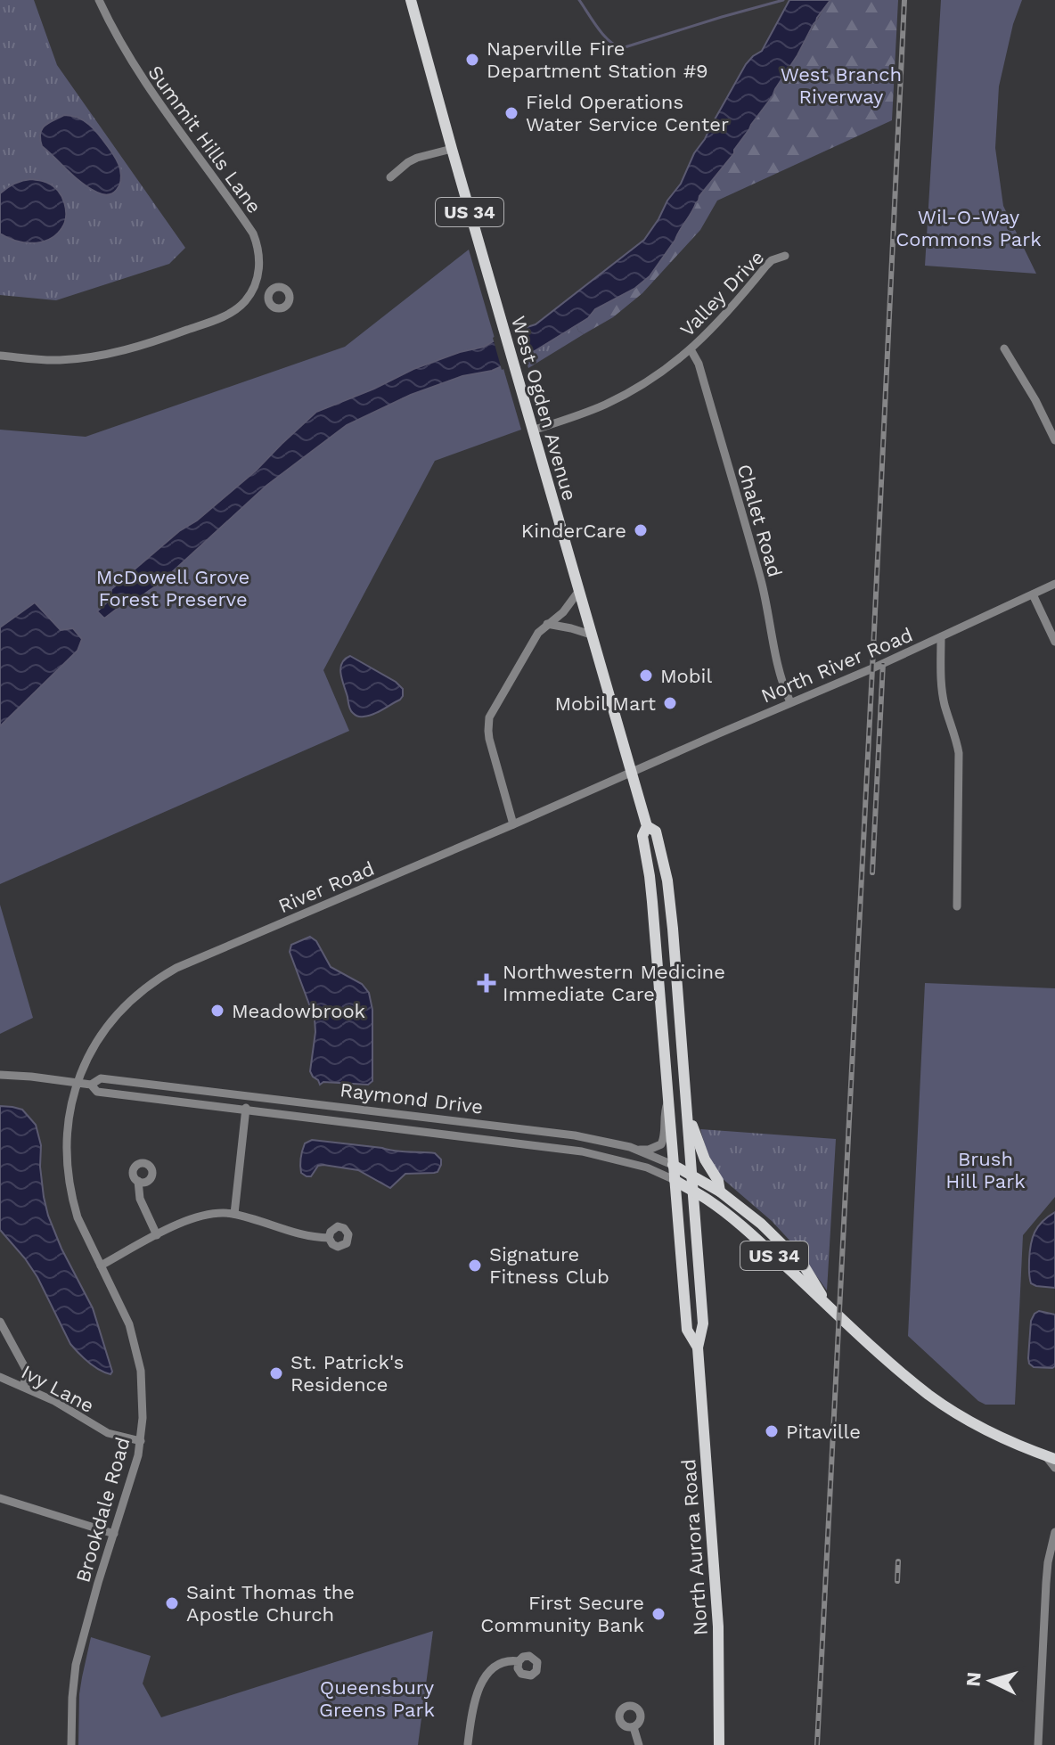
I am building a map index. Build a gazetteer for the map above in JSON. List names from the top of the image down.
{
  "streets": {
    "main road": [
      "US 34",
      "West Ogden Avenue",
      "Raymond Drive",
      "North Aurora Road"
    ],
    "street": [
      "Summit Hills Lane",
      "Valley Drive",
      "Chalet Road",
      "North River Road",
      "River Road",
      "Ivy Lane",
      "Brookdale Road"
    ]
  },
  "crossings": [
    ["US 34", "West Ogden Avenue"],
    ["US 34", "Raymond Drive"],
    ["US 34", "North Aurora Road"],
    ["Valley Drive", "West Ogden Avenue"],
    ["Valley Drive", "Chalet Road"],
    ["West Ogden Avenue", "North River Road"],
    ["West Ogden Avenue", "River Road"],
    ["West Ogden Avenue", "Raymond Drive"],
    ["West Ogden Avenue", "North Aurora Road"],
    ["Chalet Road", "North River Road"],
    ["North River Road", "River Road"],
    ["River Road", "Raymond Drive"],
    ["River Road", "Brookdale Road"],
    ["Raymond Drive", "Brookdale Road"],
    ["Raymond Drive", "North Aurora Road"],
    ["Ivy Lane", "Brookdale Road"]
  ],
  "parks": [
    "West Branch Riverway",
    "Wil-O-Way Commons Park",
    "McDowell Grove Forest Preserve",
    "Brush Hill Park",
    "Queensbury Greens Park"
  ],
  "places": {
    "other": [
      "Naperville Fire Department Station #9",
      "Field Operations Water Service Center",
      "KinderCare",
      "Mobil",
      "Mobil Mart",
      "Meadowbrook",
      "Signature Fitness Club",
      "St. Patrick's Residence",
      "Pitaville",
      "Saint Thomas the Apostle Church",
      "First Secure Community Bank"
    ],
    "health": ["Northwestern Medicine Immediate Care"]
  },
  "north": "left"
}
